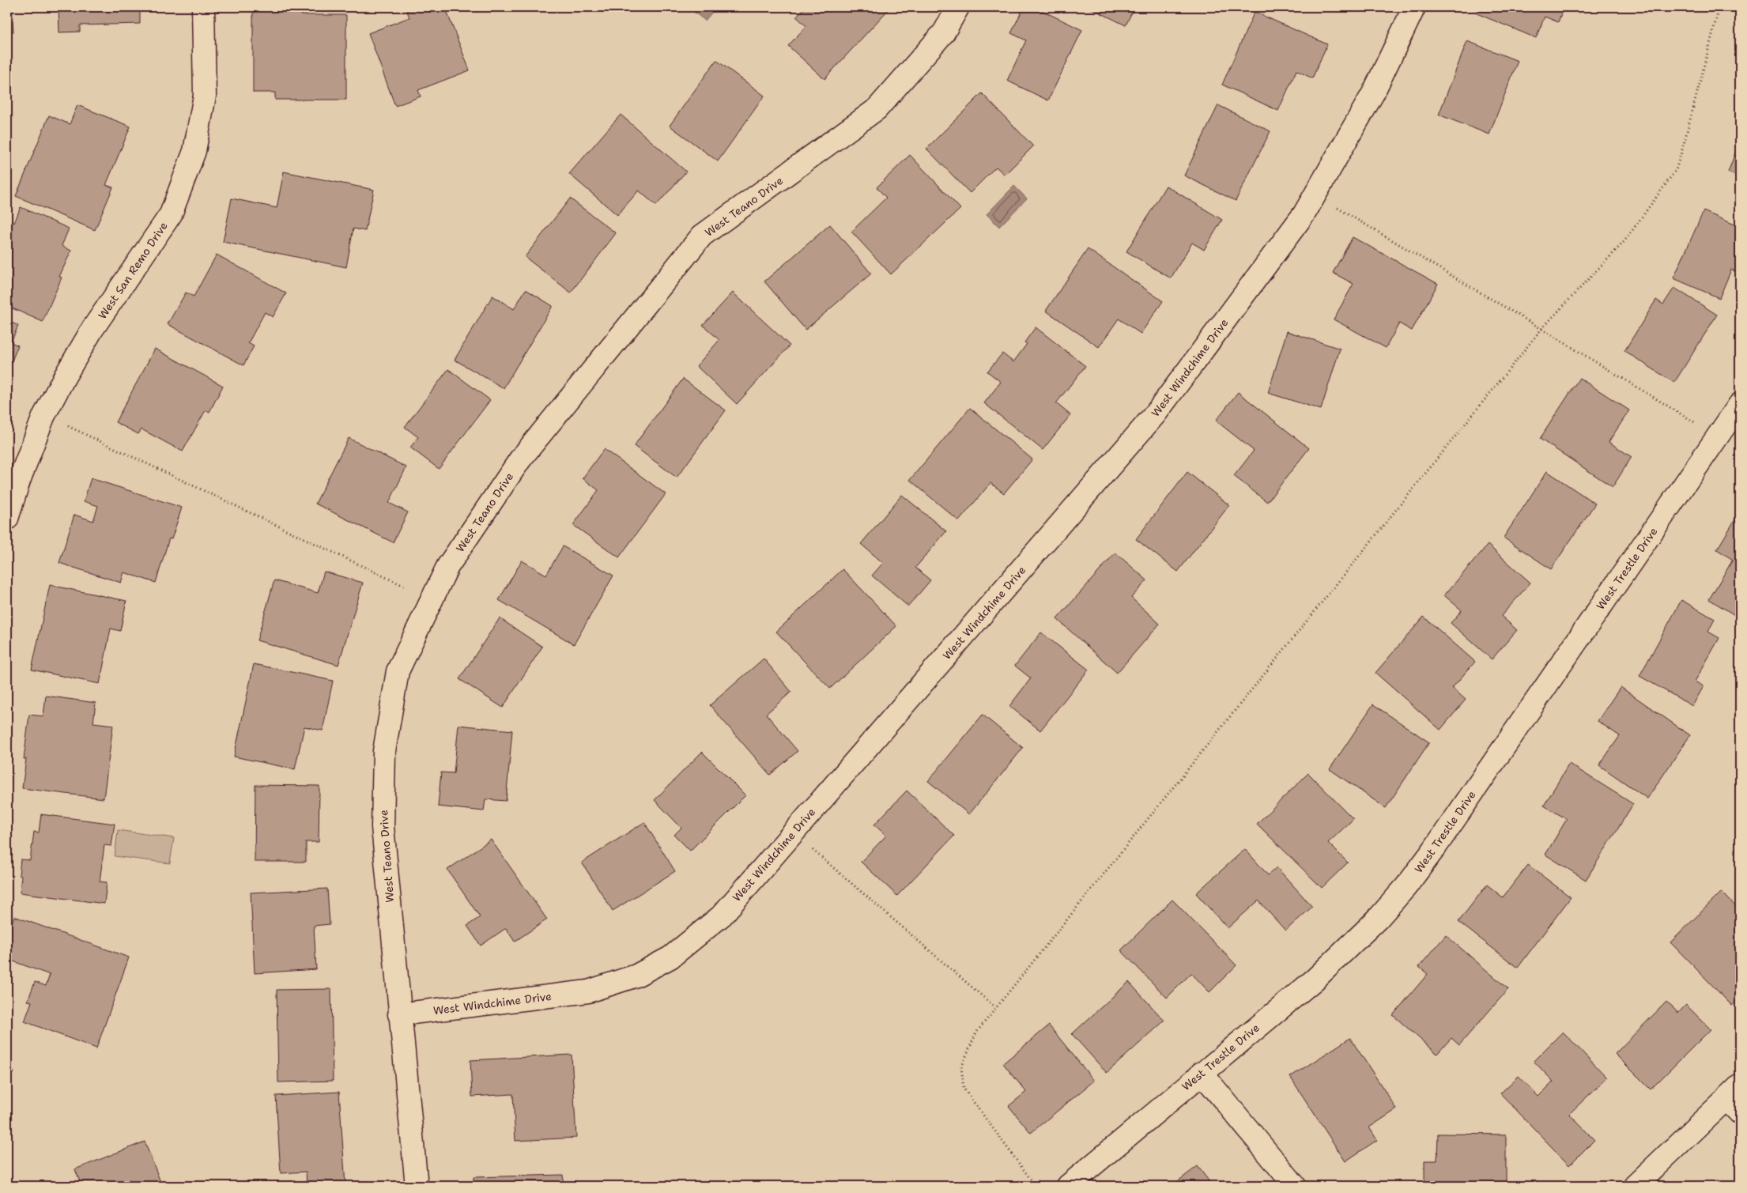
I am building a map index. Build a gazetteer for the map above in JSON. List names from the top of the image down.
{
  "streets": {
    "street": [
      "West Teano Drive",
      "West San Remo Drive",
      "West Windchime Drive",
      "West Trestle Drive"
    ]
  },
  "crossings": [
    ["West Teano Drive", "West Windchime Drive"]
  ]
}
